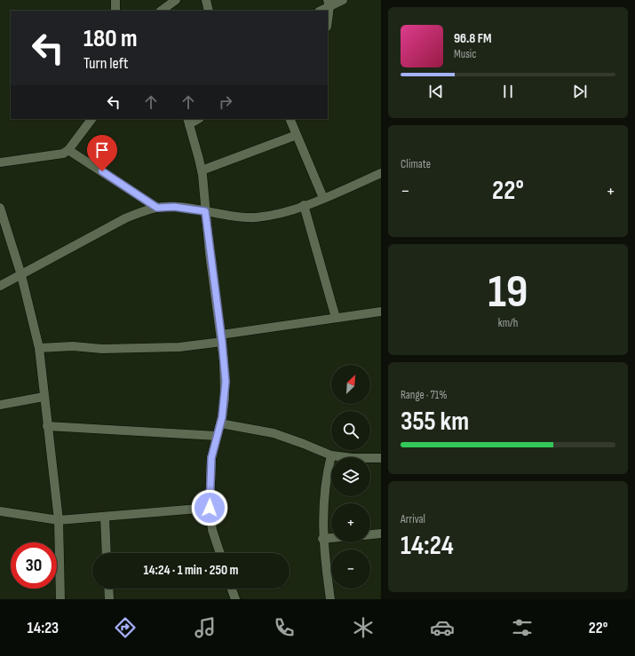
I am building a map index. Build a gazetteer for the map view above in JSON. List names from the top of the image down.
{
  "north": "top right",
  "page": {
    "turn": ["180 m", "Turn left"],
    "song": ["96.8 FM", "Music"],
    "tile": [
      "Climate",
      ["19", "km/h"],
      ["Range · 71%", "355 km"],
      ["Arrival", "14:24"]
    ],
    "heat": ["−", "22°", "+"],
    "map_buttons": ["+", "−"],
    "limit": "30",
    "trip": "14:24 · 1 min · 250 m",
    "tabs": ["14:23", "22°"]
  }
}
